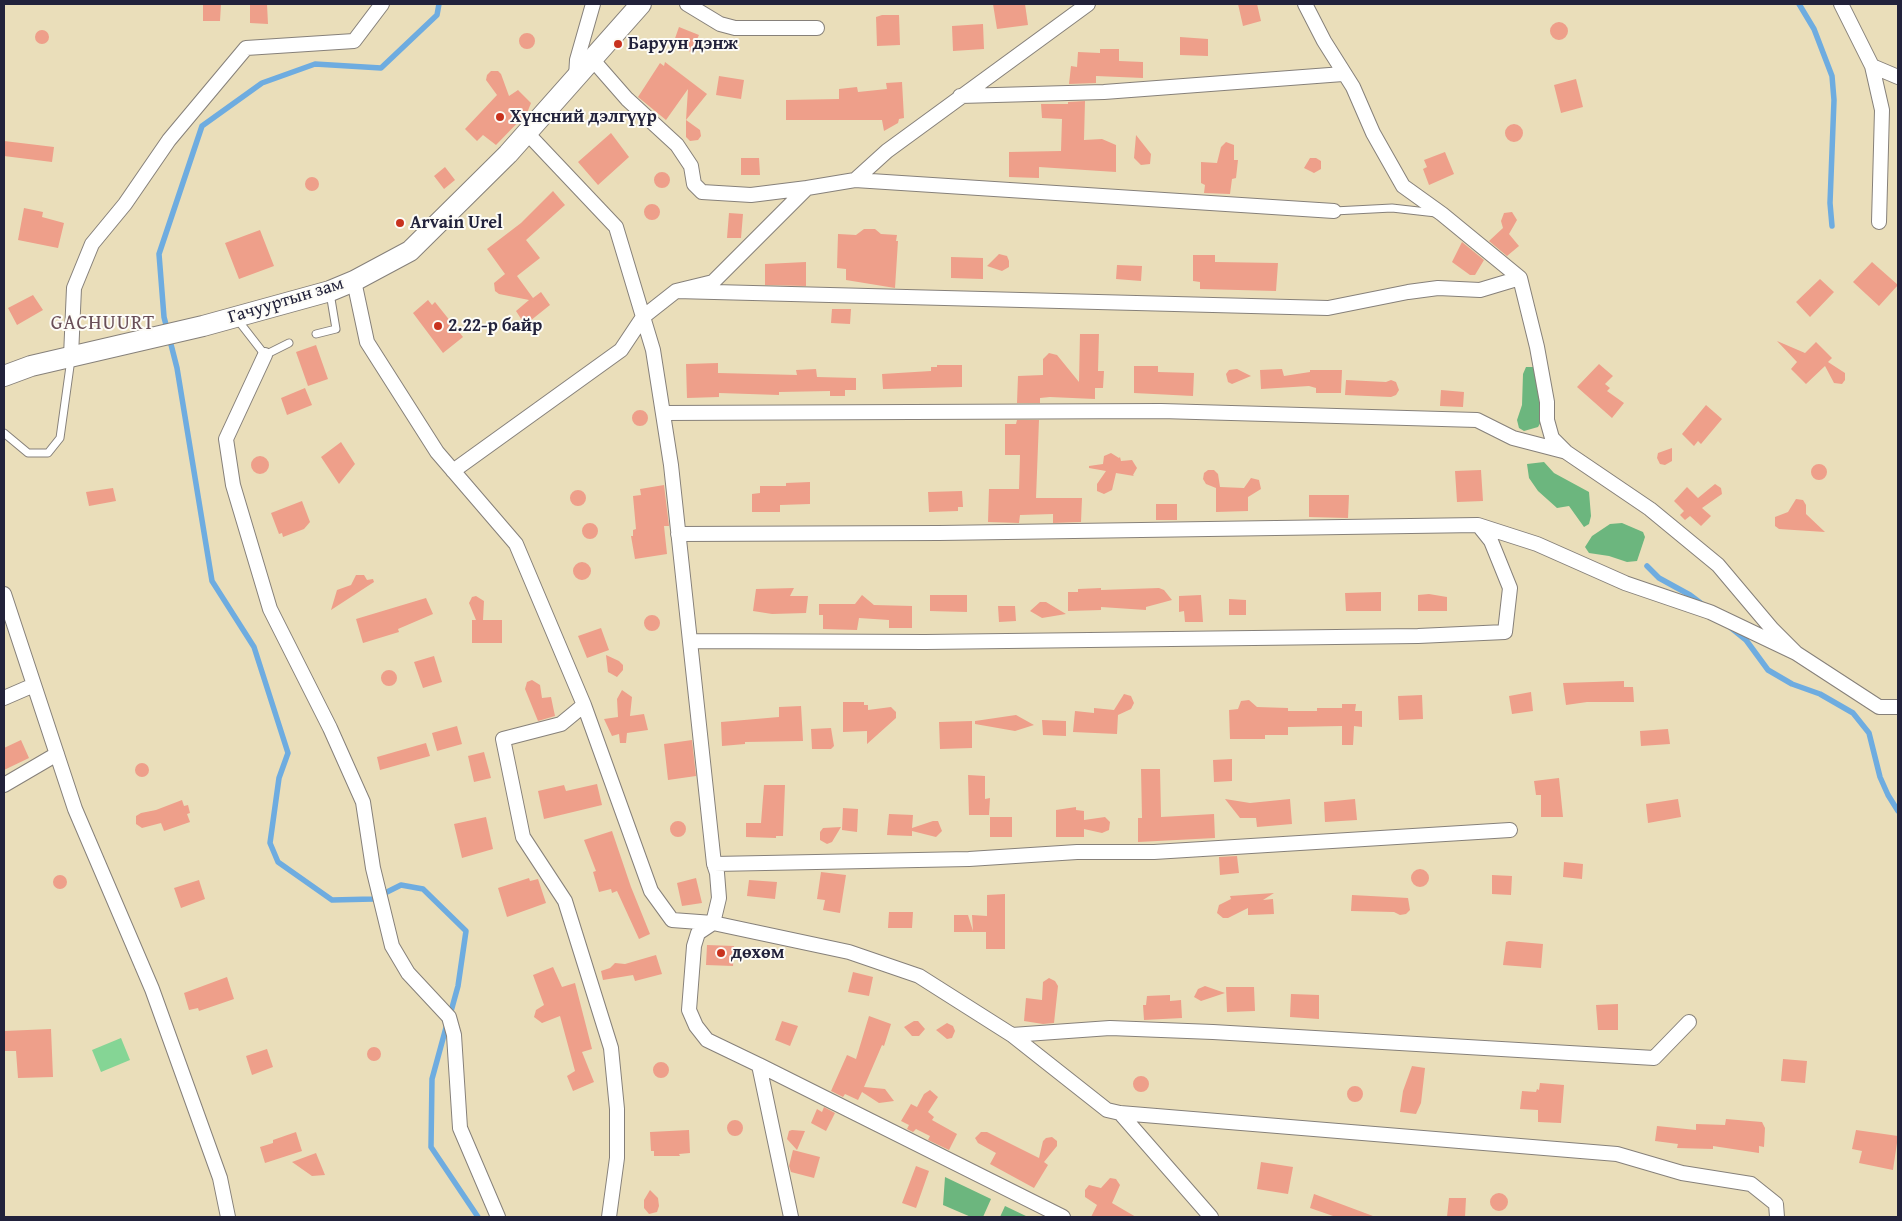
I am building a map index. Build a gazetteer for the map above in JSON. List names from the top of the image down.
{
  "streets": {
    "main road": ["Гачууртын зам"]
  },
  "districts": ["GACHUURT"],
  "places": [
    "Баруун дэнж",
    "Хүнсний дэлгүүр",
    "Arvain Urel",
    "2.22-р байр",
    "дөхөм"
  ]
}
